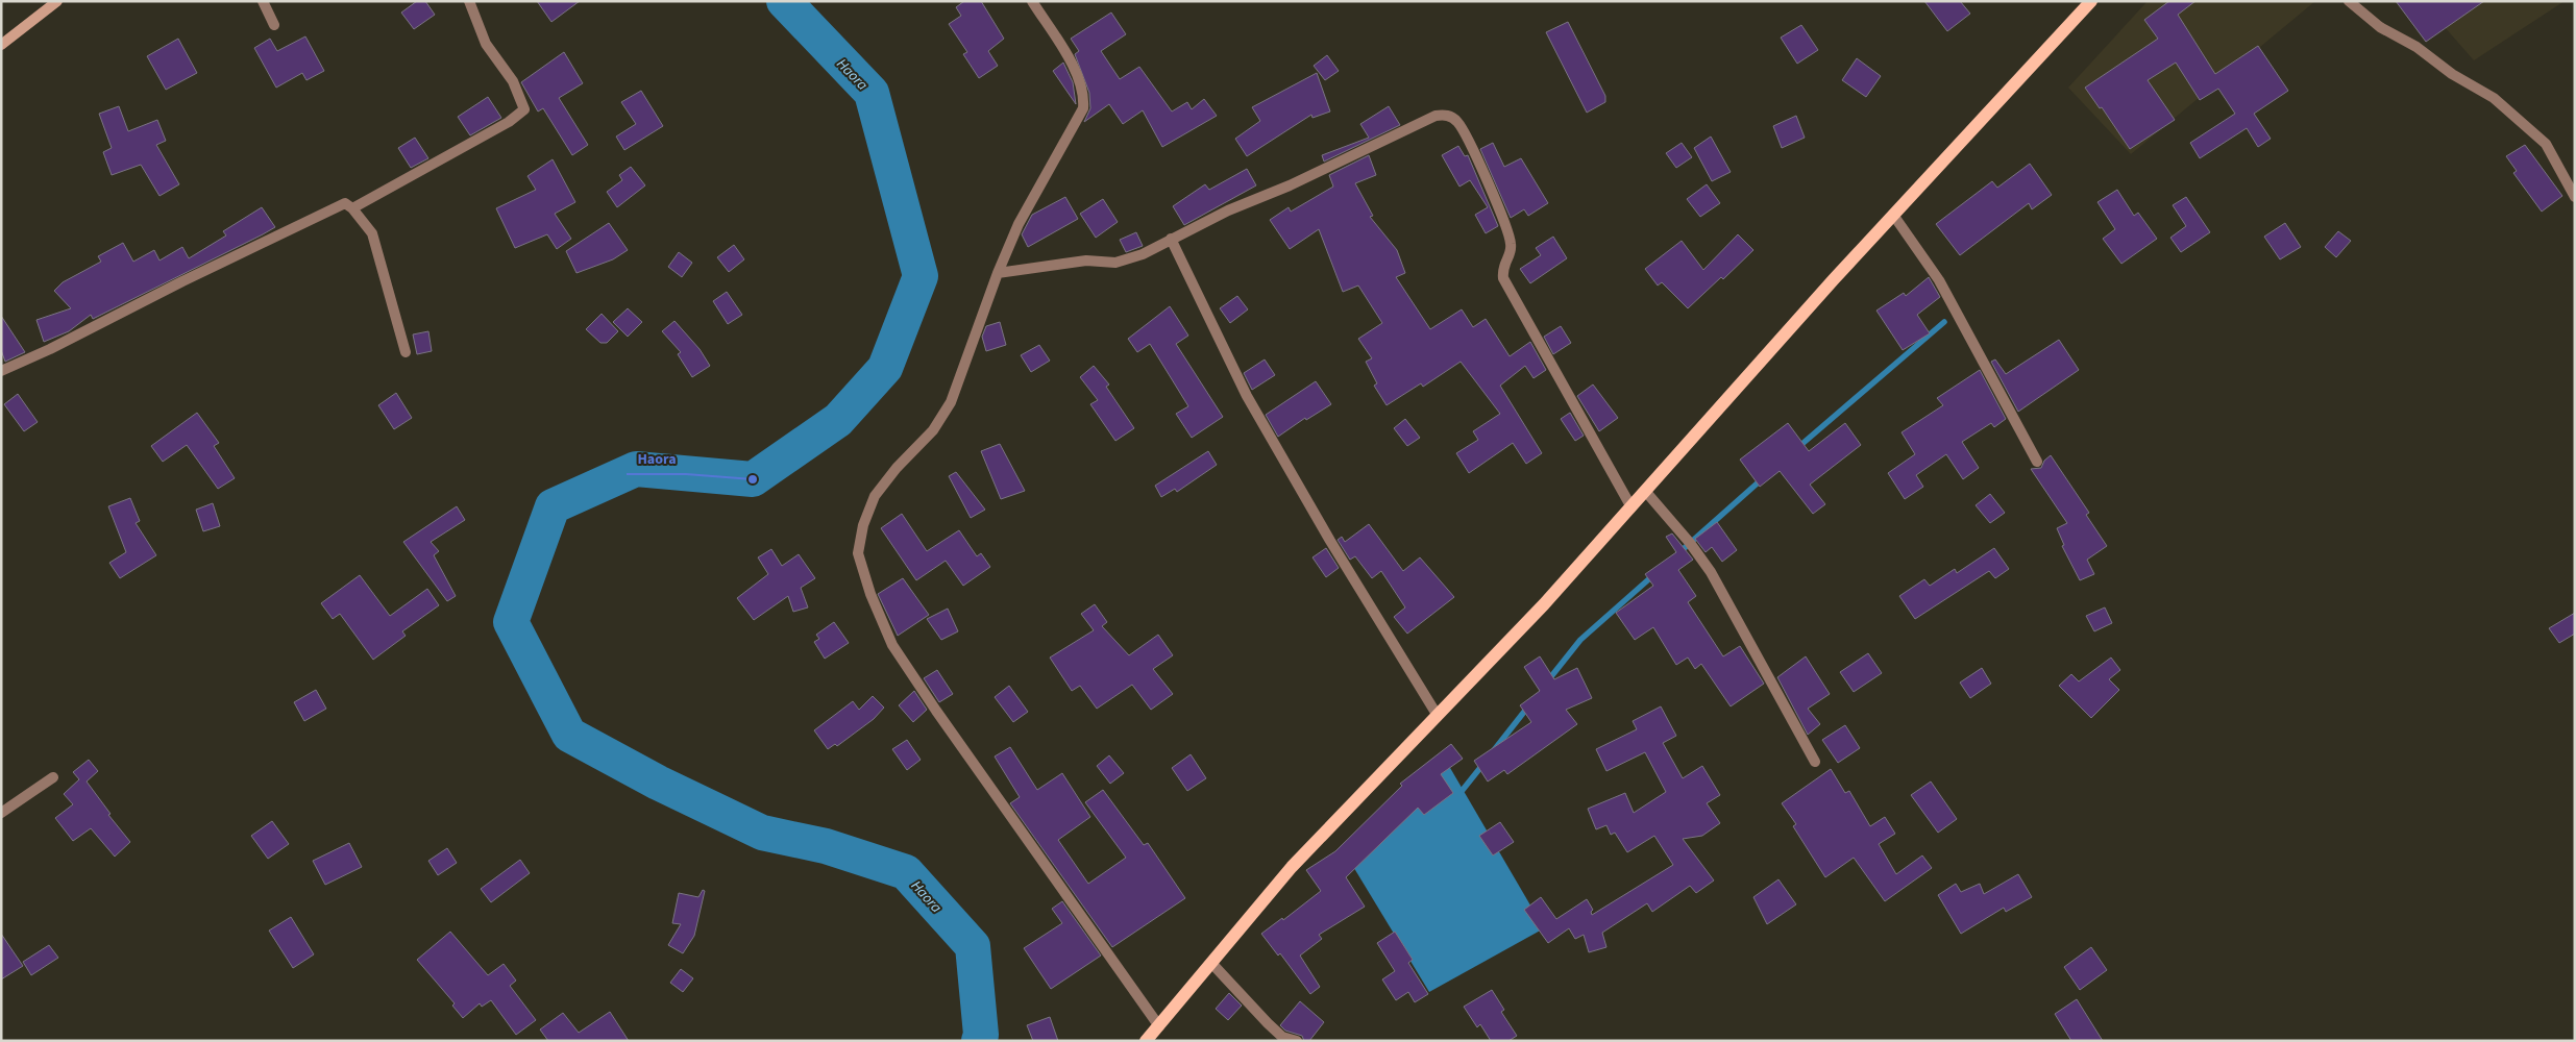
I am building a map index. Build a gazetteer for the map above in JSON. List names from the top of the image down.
{
  "water": ["Haora"],
  "places": ["Haora"]
}
